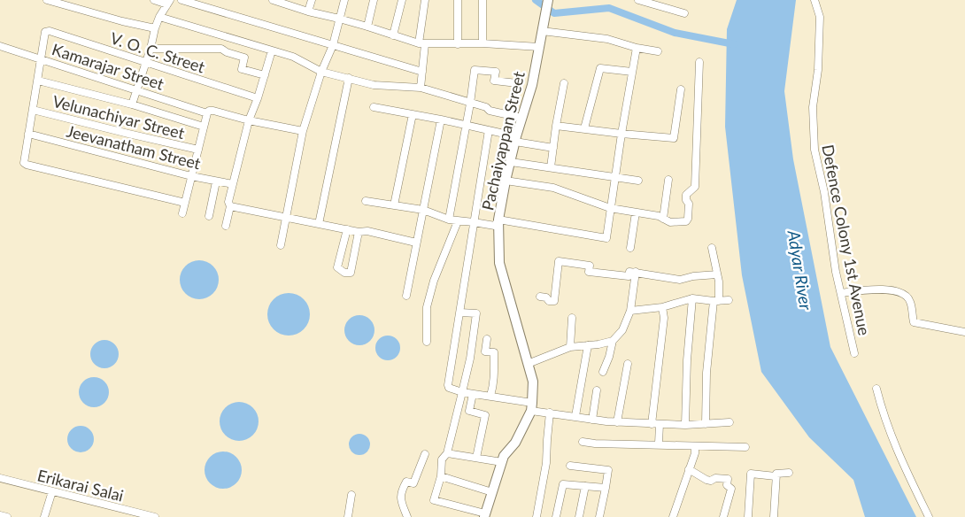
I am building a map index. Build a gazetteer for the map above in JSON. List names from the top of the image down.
{
  "streets": {
    "main road": ["Pachaiyappan Street"],
    "street": [
      "V. O. C. Street",
      "Kamarajar Street",
      "Velunachiyar Street",
      "Jeevanatham Street",
      "Defence Colony 1st Avenue",
      "Erikarai Salai"
    ]
  },
  "crossings": [
    ["V. O. C. Street", "Kamarajar Street"]
  ],
  "water": ["Adyar River"]
}
